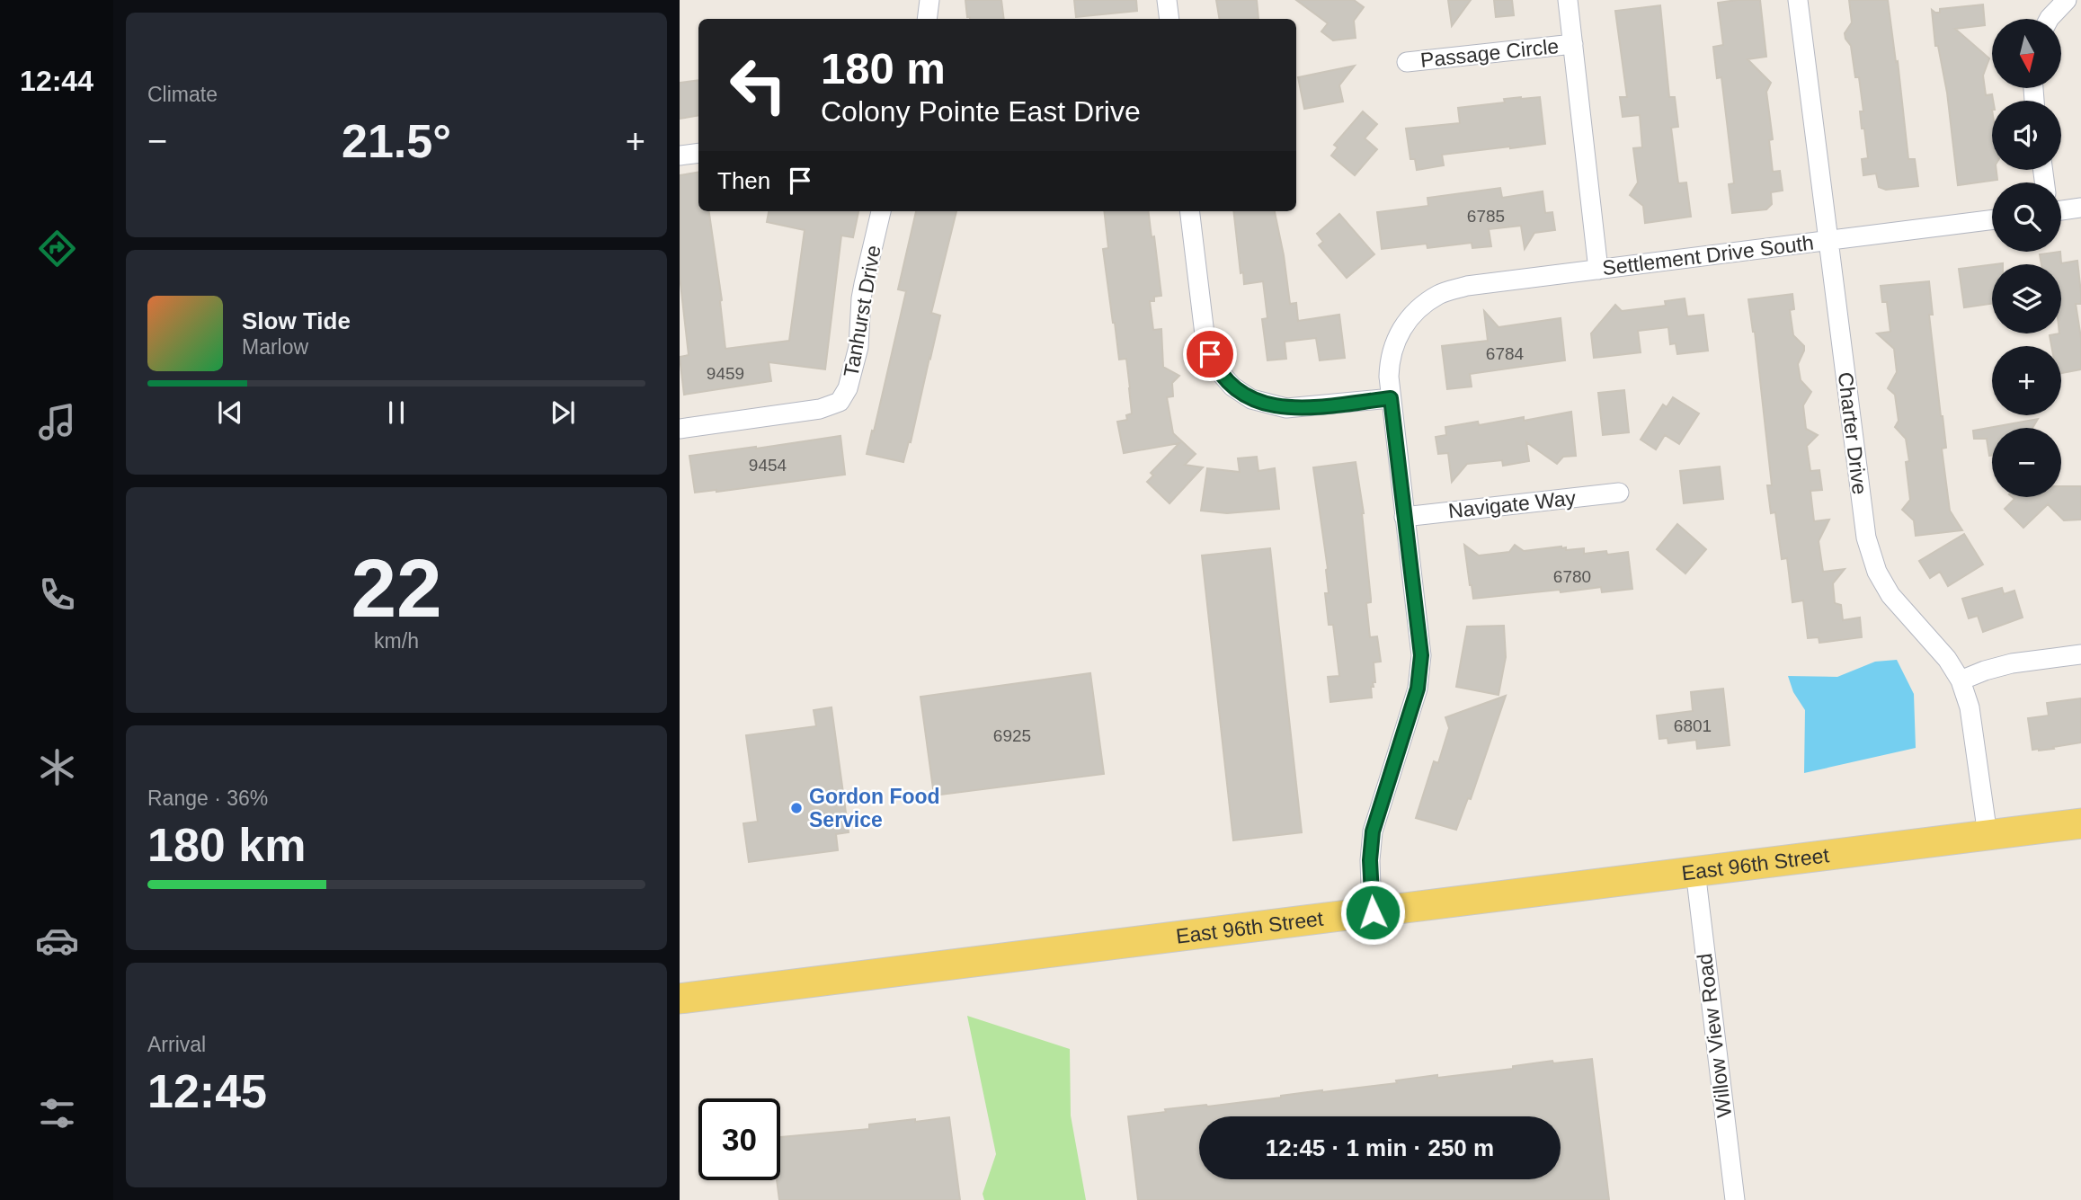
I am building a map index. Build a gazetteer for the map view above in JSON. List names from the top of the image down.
{
  "streets": {
    "main road": ["East 96th Street"],
    "street": [
      "Passage Circle",
      "Settlement Drive South",
      "Tanhurst Drive",
      "Charter Drive",
      "Navigate Way",
      "Willow View Road"
    ]
  },
  "crossings": [
    ["Settlement Drive South", "Charter Drive"],
    ["Settlement Drive South", "Navigate Way"],
    ["Settlement Drive South", "East 96th Street"],
    ["Charter Drive", "East 96th Street"],
    ["East 96th Street", "Willow View Road"]
  ],
  "places": ["Gordon Food Service"],
  "house_numbers": [
    "6785",
    "6784",
    "9459",
    "9454",
    "6780",
    "6801",
    "6925"
  ],
  "north": "bottom",
  "page": {
    "tabs": "12:44",
    "tile": [
      "Climate",
      ["22", "km/h"],
      ["Range · 36%", "180 km"],
      ["Arrival", "12:45"]
    ],
    "map_buttons": ["+", "−"],
    "turn": ["180 m", "Colony Pointe East Drive"],
    "heat": ["−", "21.5°", "+"],
    "then": "Then",
    "song": ["Slow Tide", "Marlow"],
    "limit": "30",
    "trip": "12:45 · 1 min · 250 m"
  }
}
